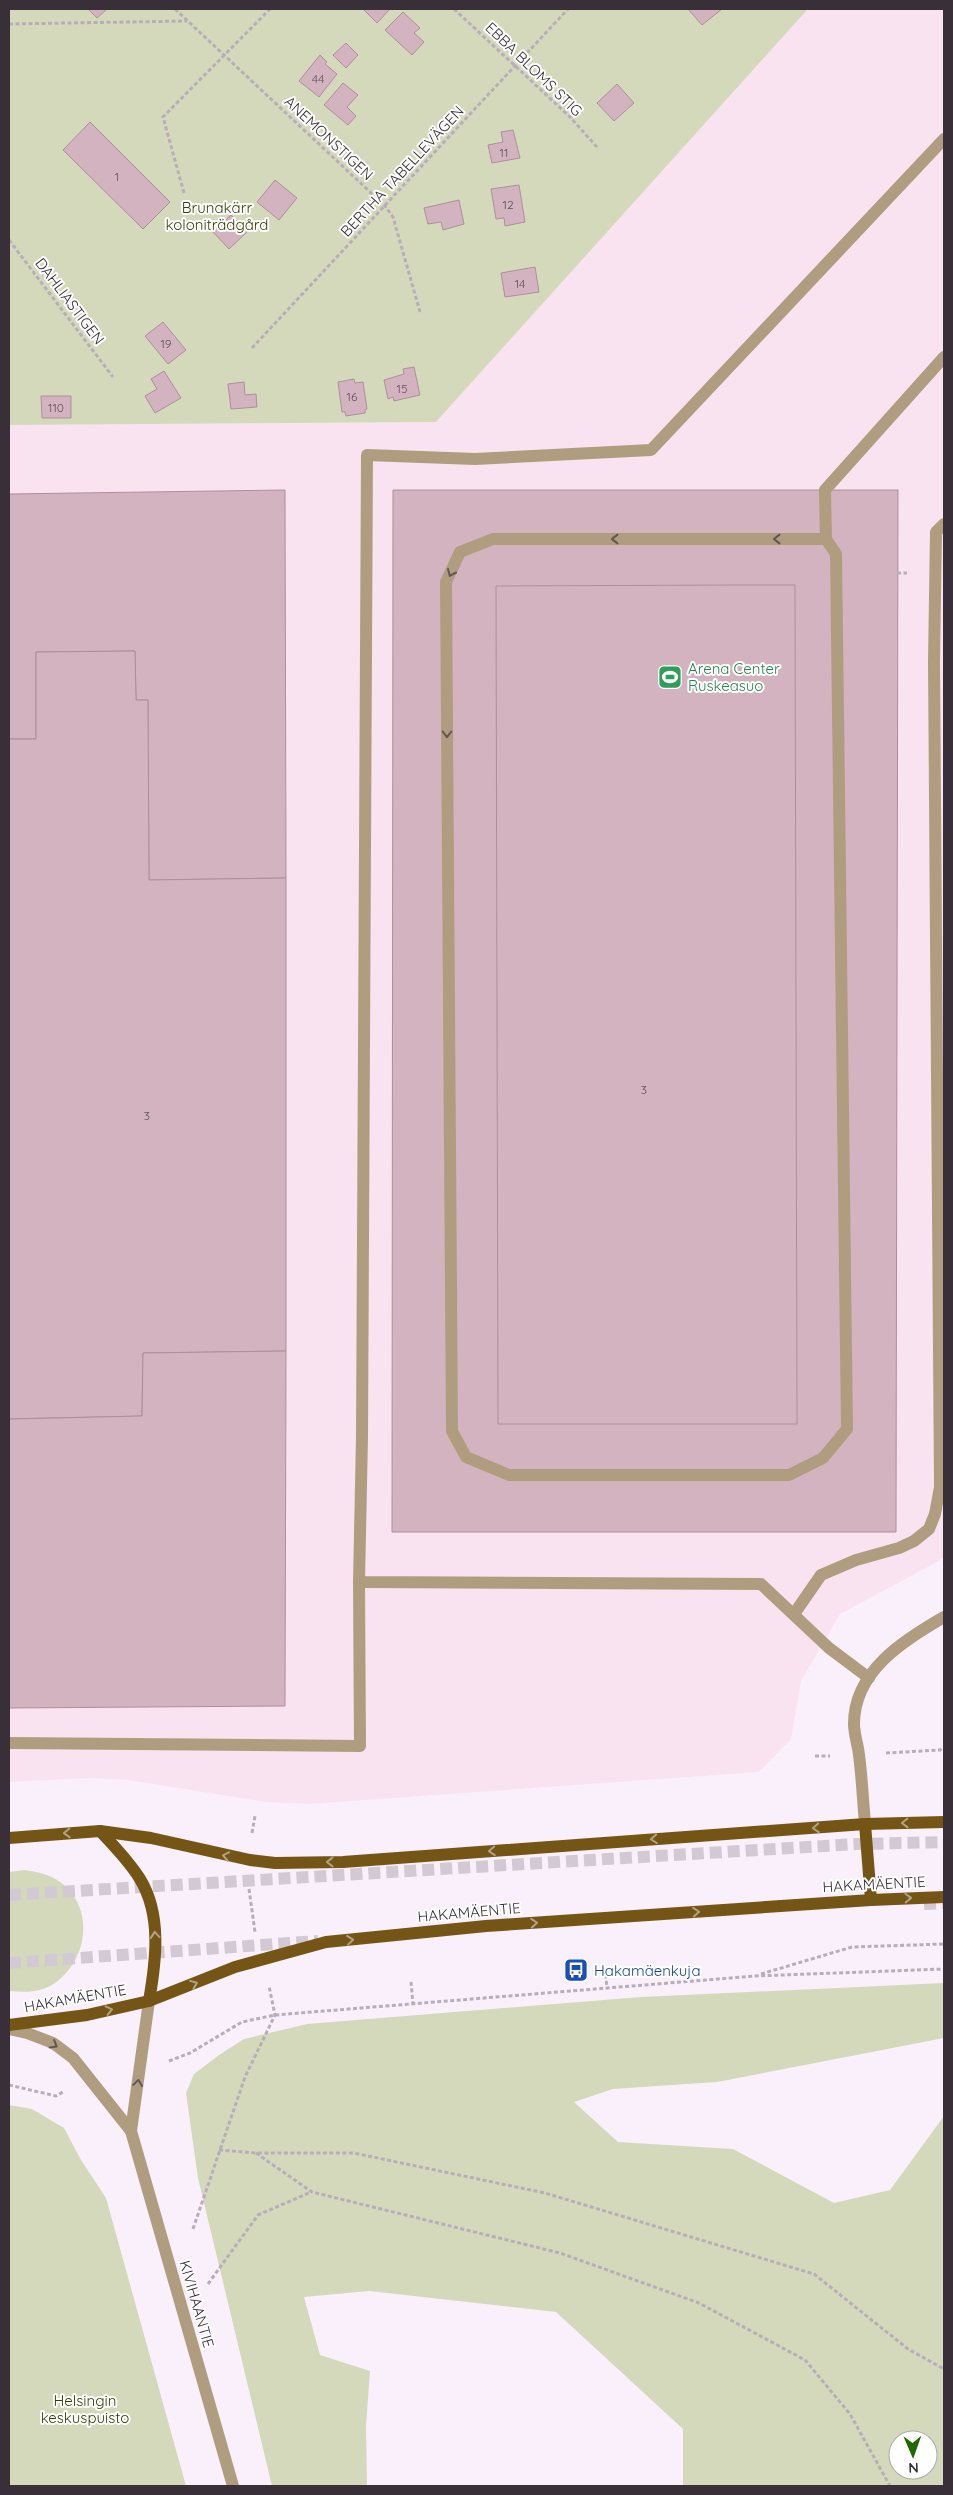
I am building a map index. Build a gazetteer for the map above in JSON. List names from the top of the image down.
{
  "streets": {
    "main road": ["HAKAMÄENTIE"],
    "street": ["KIVIHAANTIE"],
    "path": [
      "EBBA BLOMS STIG",
      "ANEMONSTIGEN",
      "BERTHA TABELLEVÄGEN",
      "DAHLIASTIGEN"
    ]
  },
  "crossings": [
    ["EBBA BLOMS STIG", "BERTHA TABELLEVÄGEN"],
    ["ANEMONSTIGEN", "BERTHA TABELLEVÄGEN"],
    ["HAKAMÄENTIE", "KIVIHAANTIE"]
  ],
  "parks": ["Brunakärr koloniträdgård", "Helsingin keskuspuisto"],
  "places": {
    "sports": ["Arena Center Ruskeasuo"],
    "bus stop": ["Hakamäenkuja"]
  },
  "house_numbers": [
    "44",
    "11",
    "1",
    "12",
    "14",
    "19",
    "15",
    "16",
    "110",
    "3",
    "3"
  ],
  "north": "bottom"
}
